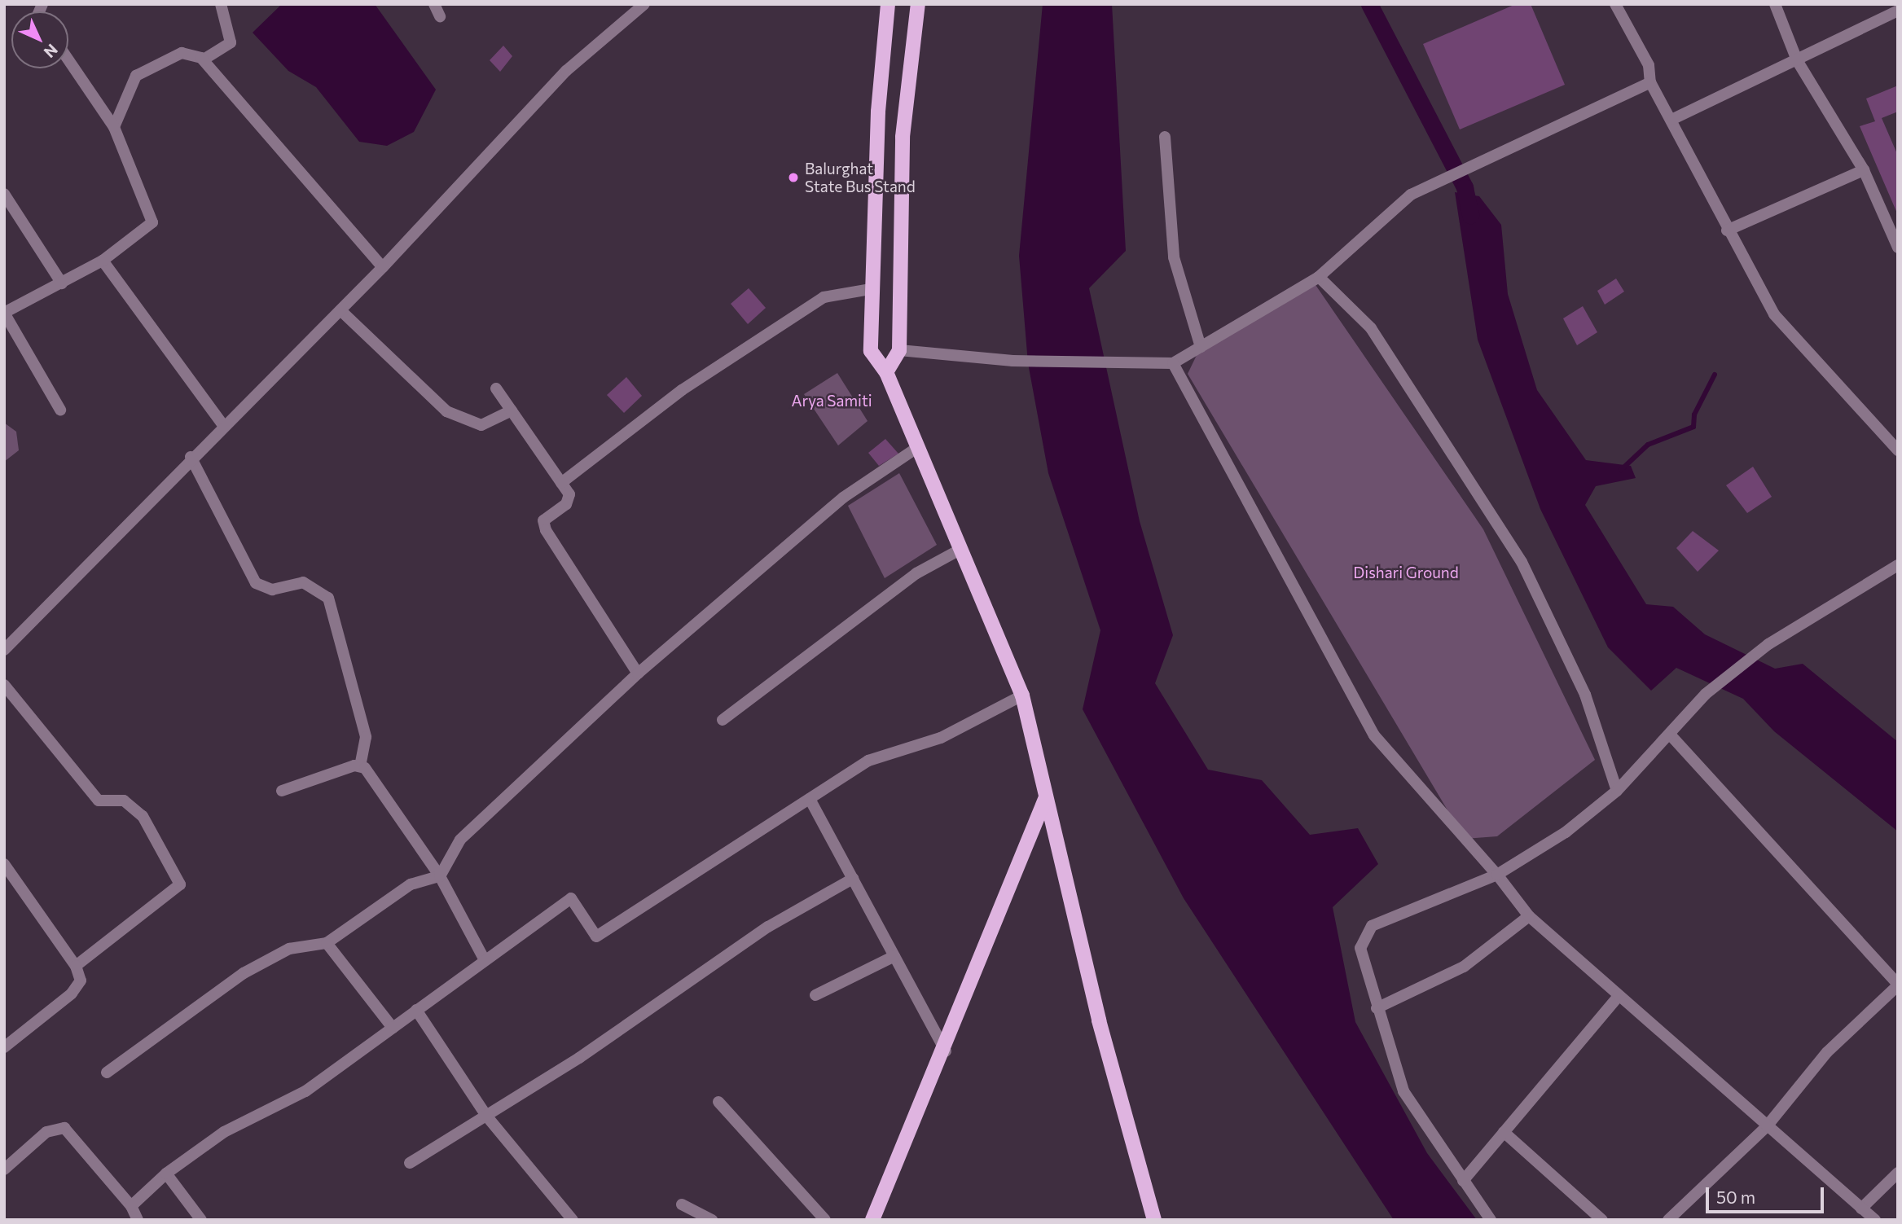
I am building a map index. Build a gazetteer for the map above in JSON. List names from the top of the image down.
{
  "parks": ["Arya Samiti", "Dishari Ground"],
  "places": ["Balurghat State Bus Stand"],
  "scale_bar": "50 m",
  "north": "bottom right"
}
